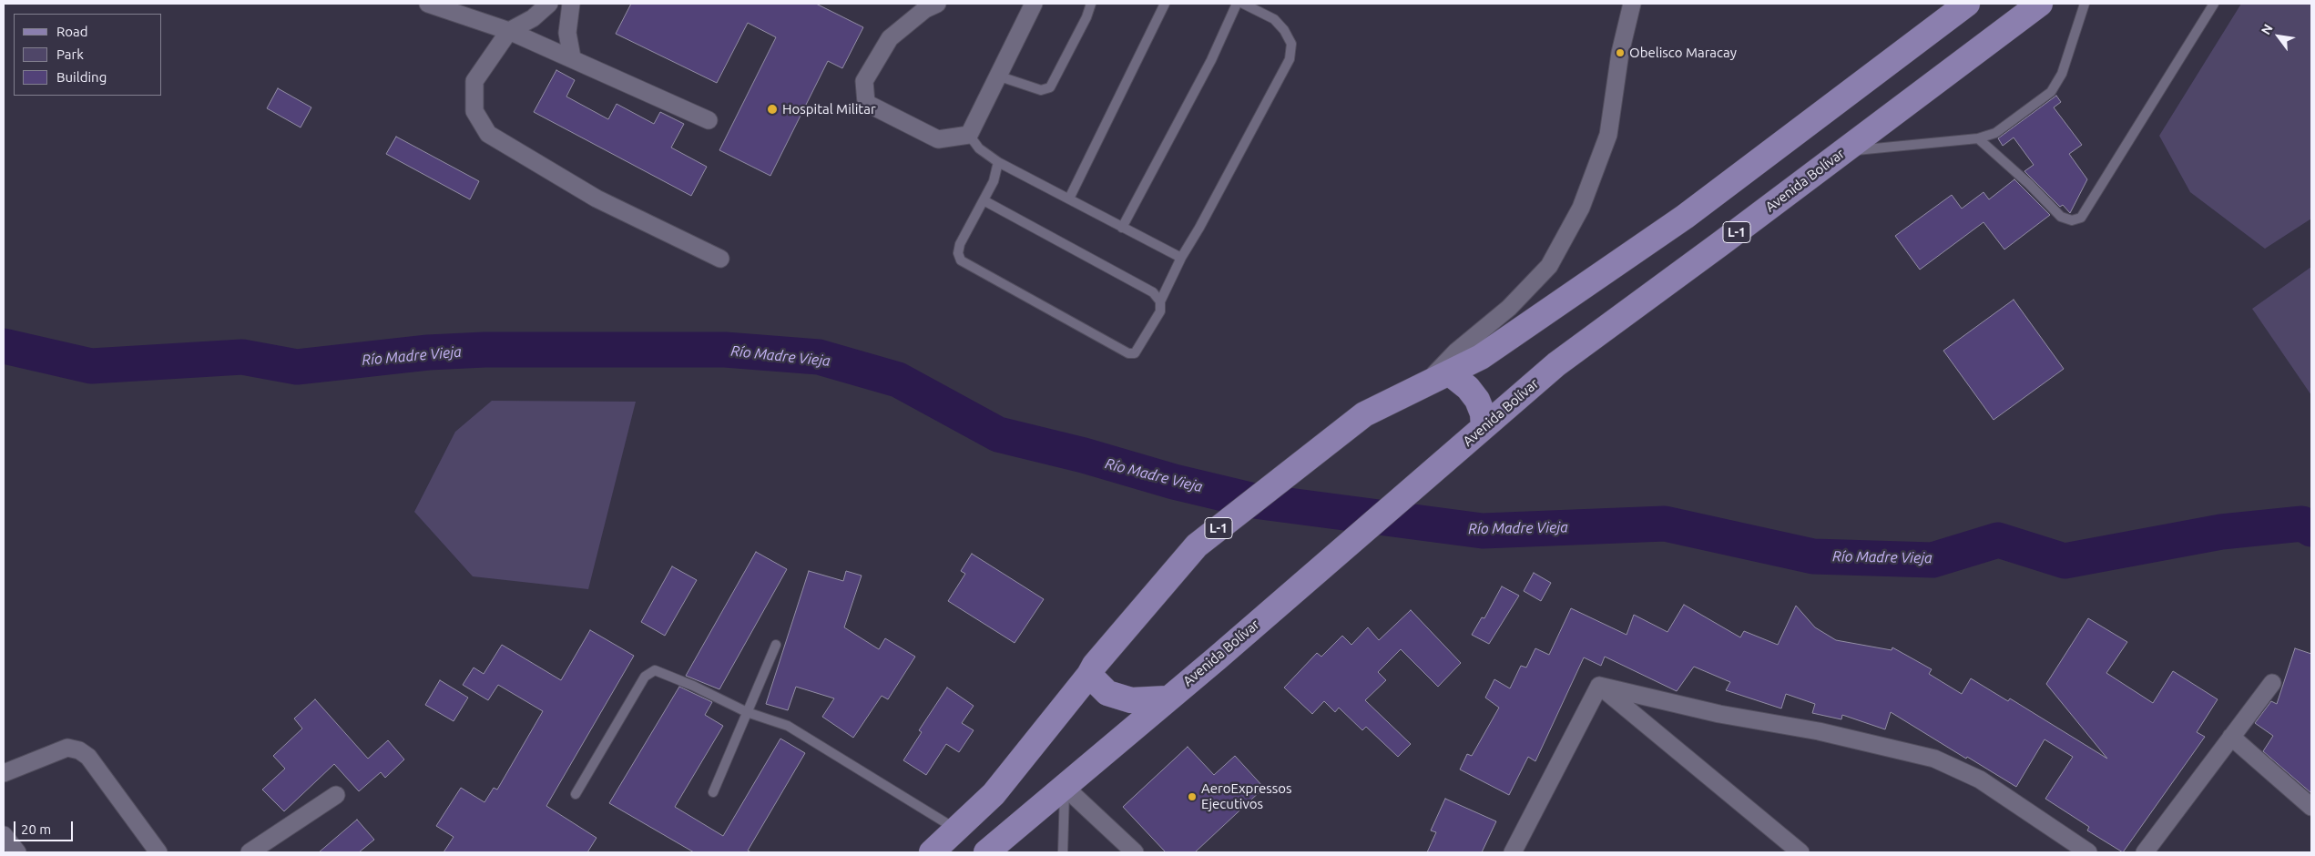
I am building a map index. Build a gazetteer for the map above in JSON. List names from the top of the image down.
{
  "streets": {
    "main road": ["Avenida Bolívar", "L-1"]
  },
  "water": ["Río Madre Vieja"],
  "places": ["Obelisco Maracay", "Hospital Militar", "AeroExpressos Ejecutivos"],
  "legend": ["Road", "Park", "Building"],
  "scale_bar": "20 m",
  "north": "top left"
}
